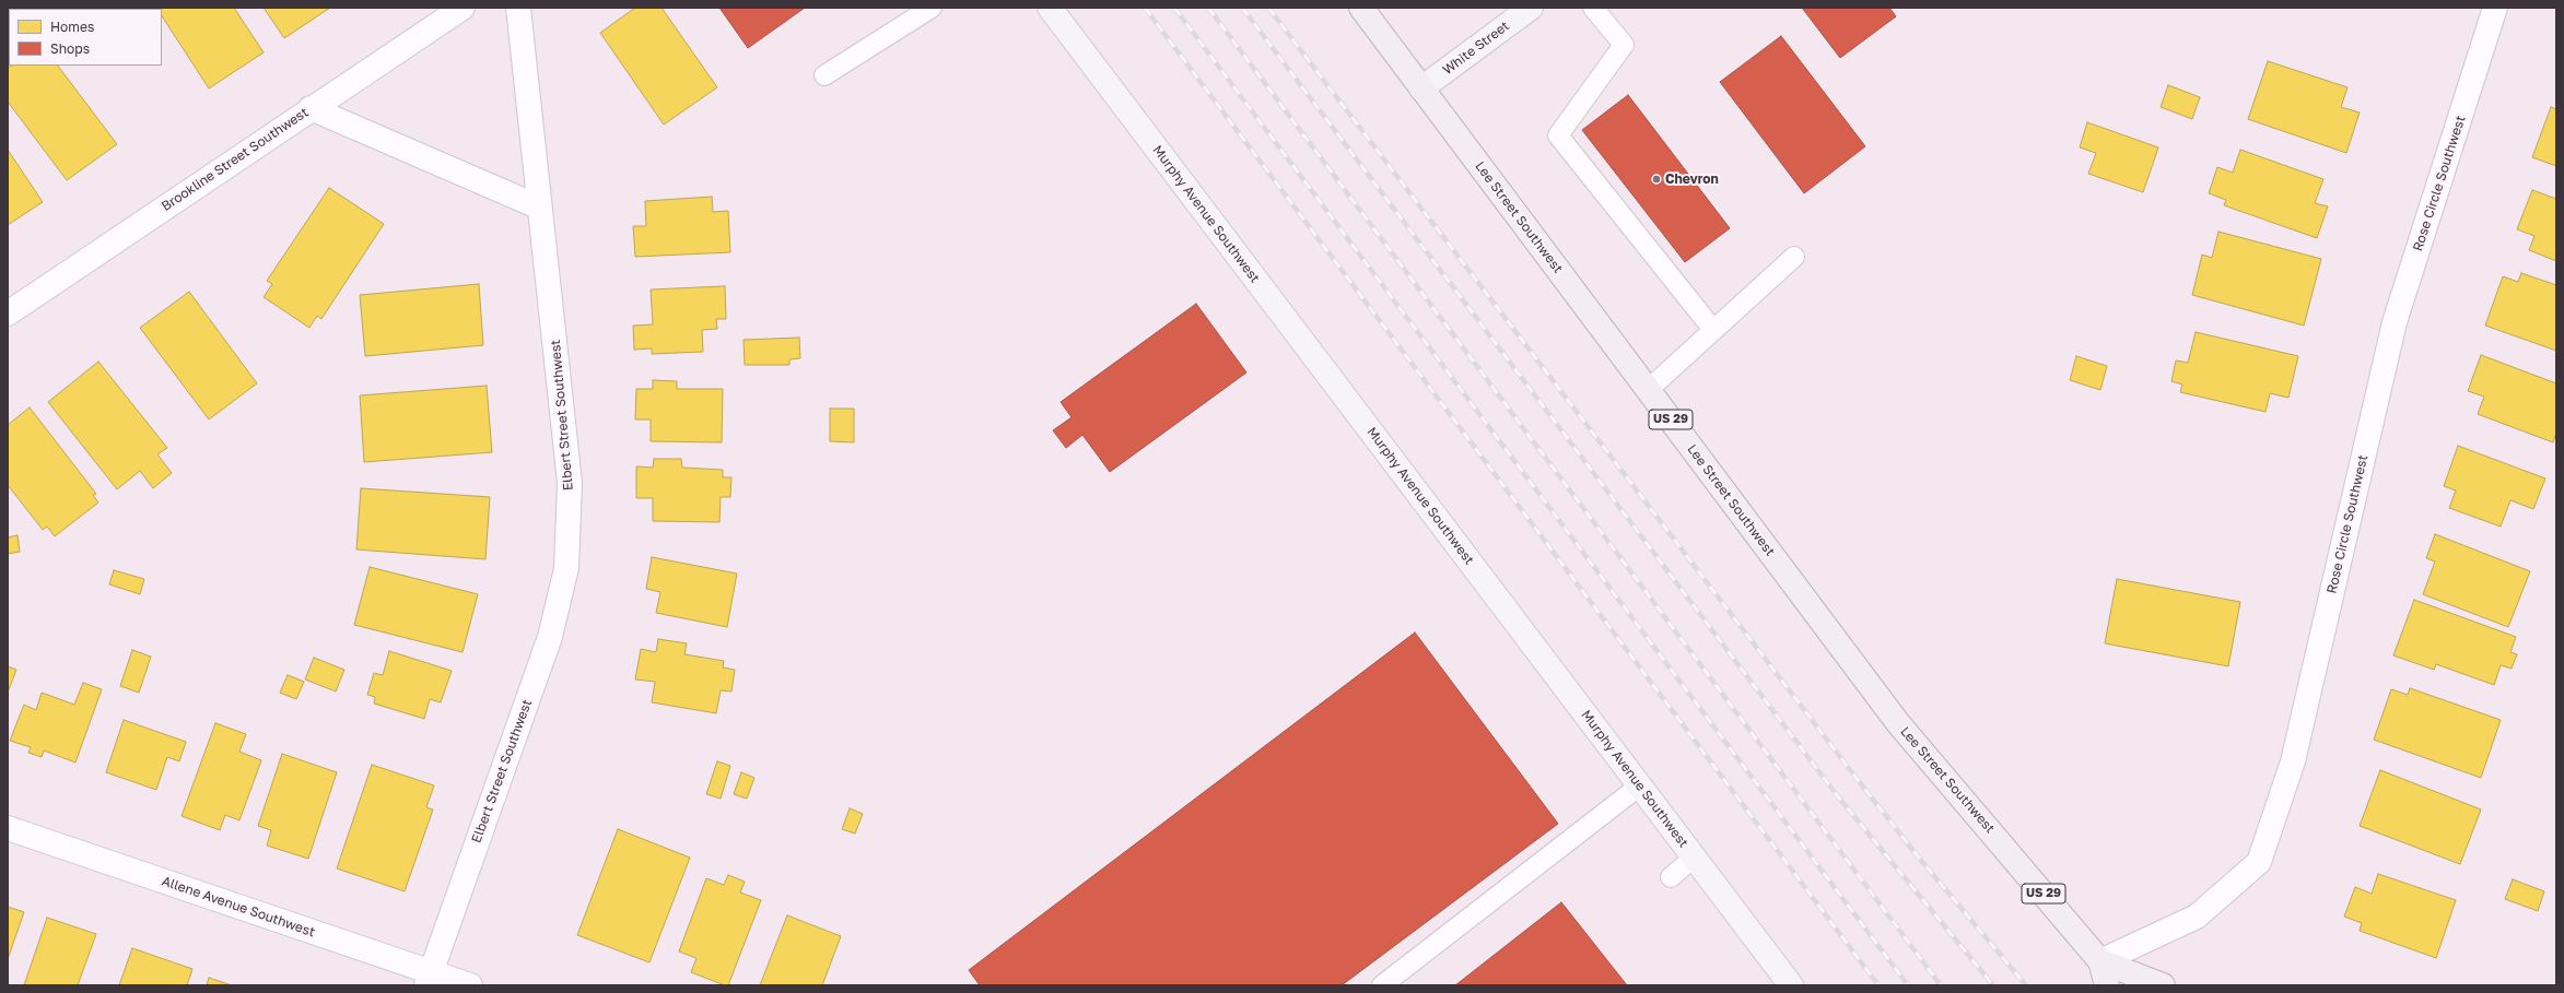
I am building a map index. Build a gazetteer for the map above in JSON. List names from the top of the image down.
{
  "streets": {
    "main road": ["Lee Street Southwest", "US 29"],
    "street": [
      "White Street",
      "Brookline Street Southwest",
      "Rose Circle Southwest",
      "Murphy Avenue Southwest",
      "Elbert Street Southwest",
      "Allene Avenue Southwest"
    ]
  },
  "crossings": [
    ["White Street", "Lee Street Southwest"],
    ["Rose Circle Southwest", "Lee Street Southwest"],
    ["Rose Circle Southwest", "US 29"],
    ["Lee Street Southwest", "US 29"],
    ["Elbert Street Southwest", "Allene Avenue Southwest"]
  ],
  "places": ["Chevron"],
  "legend": ["Homes", "Shops"]
}
